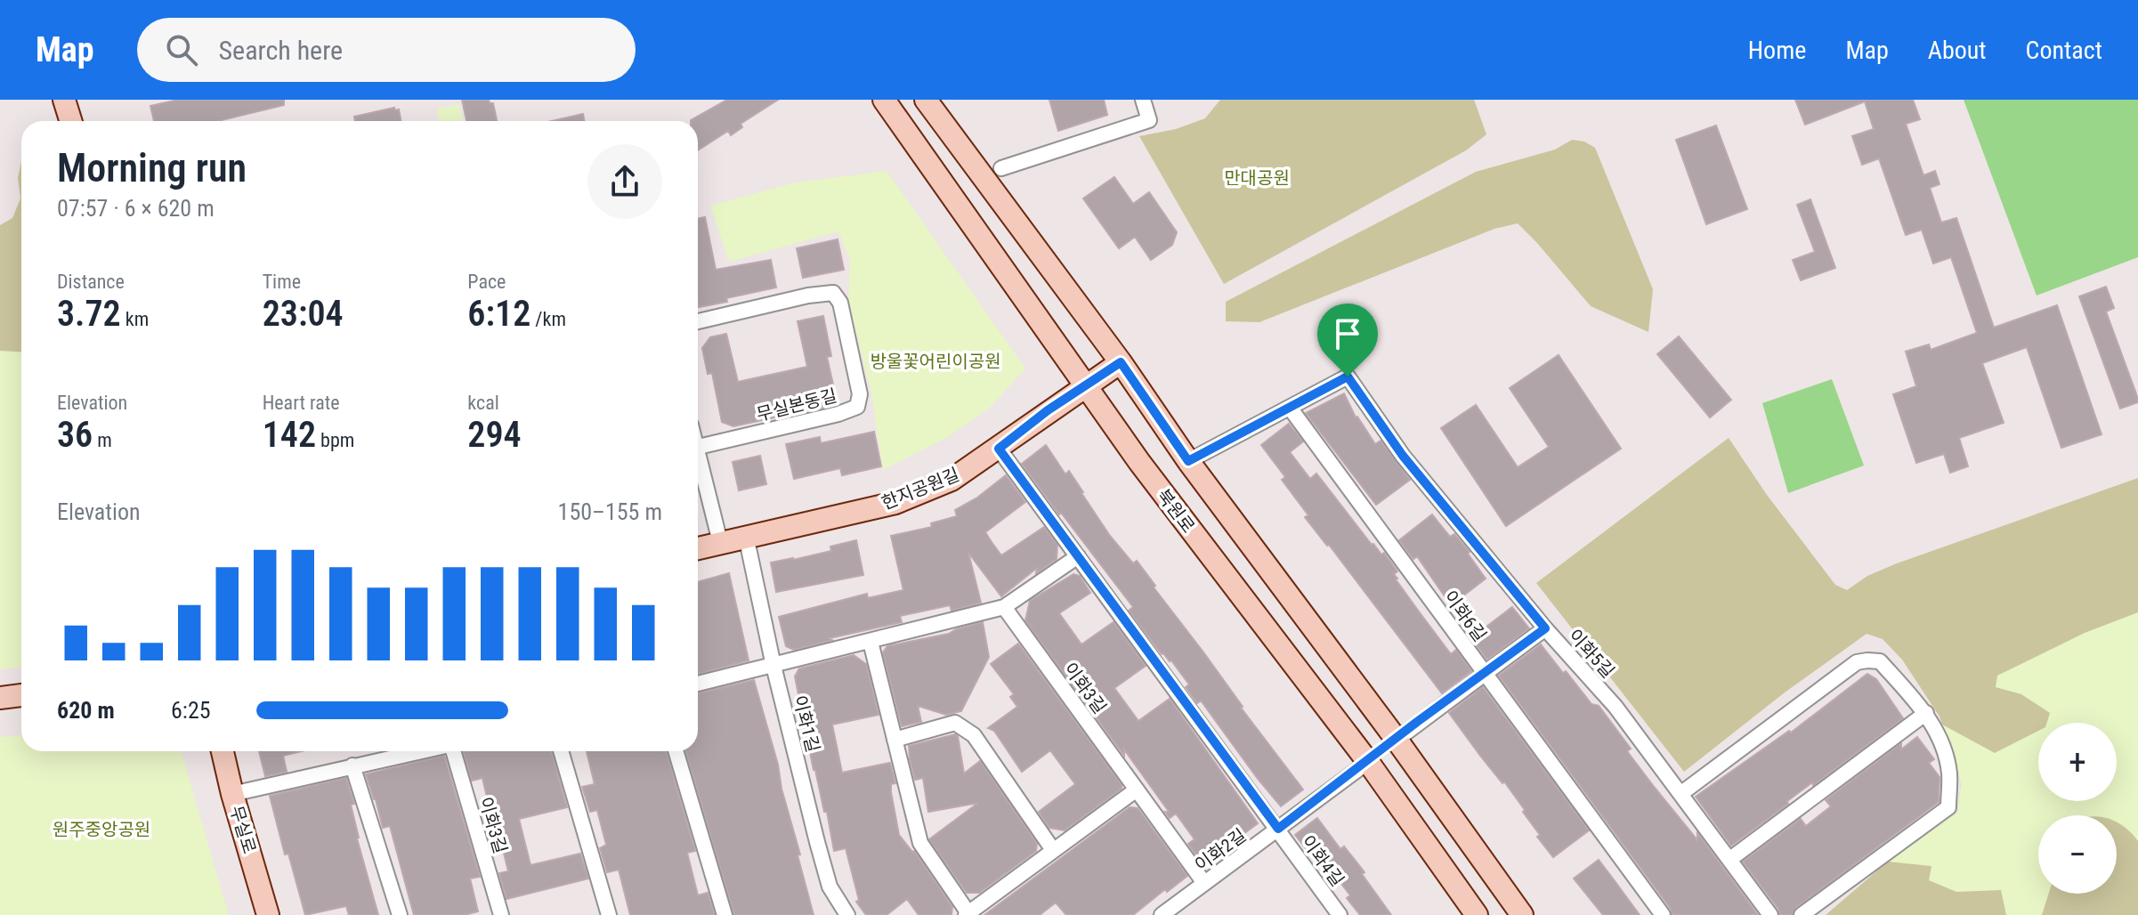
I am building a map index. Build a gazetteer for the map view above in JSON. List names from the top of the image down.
{
  "streets": {
    "street": [
      "무실본동길",
      "한지공원길",
      "북원로",
      "이화6길",
      "이화5길",
      "이화3길",
      "이화1길",
      "무실로",
      "이화2길",
      "이화4길"
    ]
  },
  "crossings": [
    ["한지공원길", "북원로"],
    ["한지공원길", "이화1길"],
    ["한지공원길", "이화4길"],
    ["북원로", "이화2길"],
    ["이화6길", "이화5길"],
    ["이화3길", "무실로"],
    ["이화3길", "이화2길"],
    ["이화2길", "이화4길"]
  ],
  "parks": ["만대공원", "방울꽃어린이공원", "원주중앙공원"],
  "page": {
    "header": "Map",
    "search": "Search here",
    "nav": [
      "Home",
      "Map",
      "About",
      "Contact"
    ],
    "heading": ["Morning run", "07:57 · 6 × 620 m"],
    "stats": [
      ["Distance", "3.72 km"],
      ["Time", "23:04"],
      ["Pace", "6:12 /km"],
      ["Elevation", "36 m"],
      ["Heart rate", "142 bpm"],
      ["kcal", "294"]
    ],
    "chart": ["Elevation", "150–155 m"],
    "list": [
      {
        "name": "620 m",
        "note": "6:25"
      }
    ],
    "map_buttons": ["+", "−"]
  }
}
